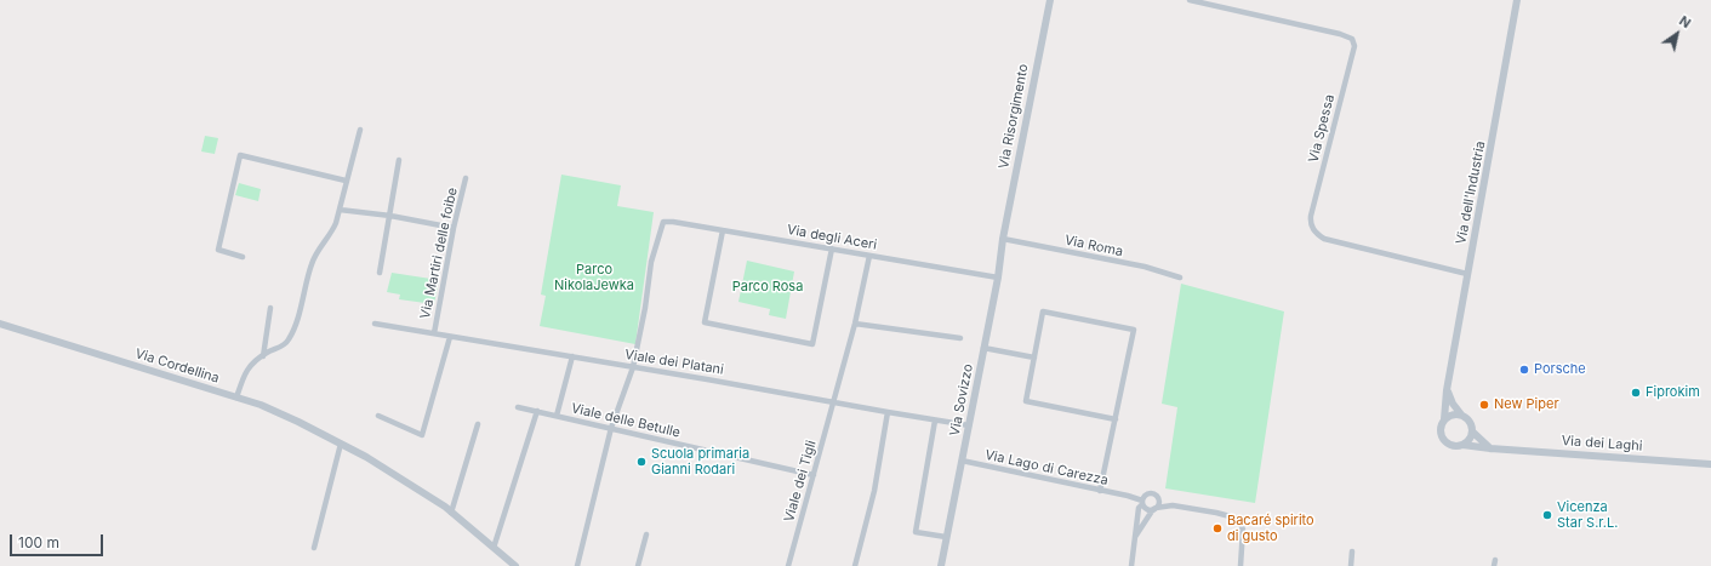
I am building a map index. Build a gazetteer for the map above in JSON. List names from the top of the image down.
{
  "streets": {
    "street": [
      "Via Risorgimento",
      "Via Spessa",
      "Via dell'Industria",
      "Via degli Aceri",
      "Via Roma",
      "Via Martiri delle foibe",
      "Viale dei Platani",
      "Via Cordellina",
      "Via Sovizzo",
      "Viale delle Betulle",
      "Via dei Laghi",
      "Via Lago di Carezza",
      "Viale dei Tigli"
    ]
  },
  "crossings": [
    ["Via Risorgimento", "Via Roma"],
    ["Via Risorgimento", "Via Sovizzo"],
    ["Via Spessa", "Via dell'Industria"],
    ["Via dell'Industria", "Via dei Laghi"],
    ["Via degli Aceri", "Viale dei Platani"],
    ["Via degli Aceri", "Via Sovizzo"],
    ["Via degli Aceri", "Viale dei Tigli"],
    ["Via Roma", "Via Sovizzo"],
    ["Via Martiri delle foibe", "Viale dei Platani"],
    ["Viale dei Platani", "Via Sovizzo"],
    ["Viale dei Platani", "Viale dei Tigli"],
    ["Via Sovizzo", "Via Lago di Carezza"],
    ["Viale delle Betulle", "Viale dei Tigli"]
  ],
  "parks": ["Parco NikolaJewka", "Parco Rosa"],
  "places": [
    "Porsche",
    "Fiprokim",
    "New Piper",
    "Scuola primaria Gianni Rodari",
    "Vicenza Star S.r.L.",
    "Bacaré spirito di gusto"
  ],
  "scale_bar": "100 m",
  "north": "top right"
}
